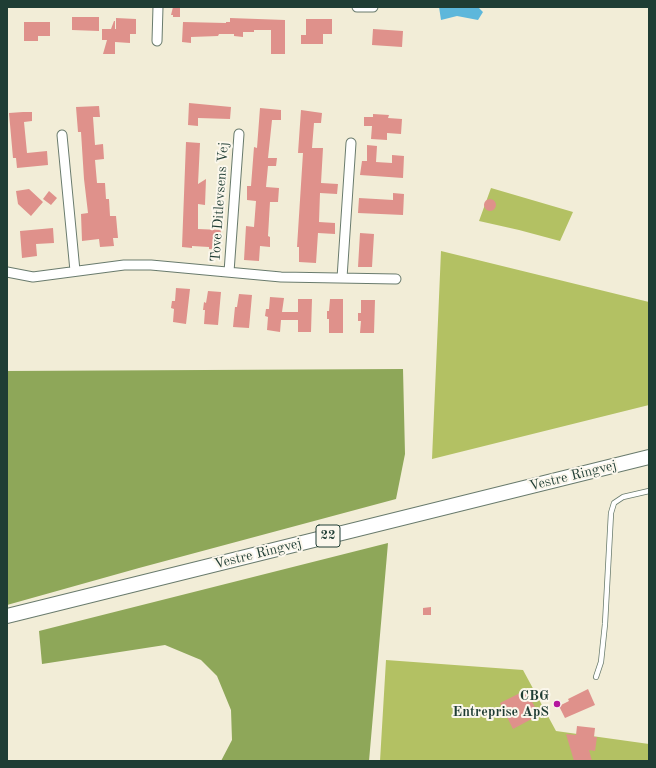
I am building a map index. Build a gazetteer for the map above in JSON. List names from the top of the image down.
{
  "streets": {
    "main road": ["Vestre Ringvej", "22"],
    "street": ["Tove Ditlevsens Vej"]
  },
  "places": ["CBG Entreprise ApS"]
}
